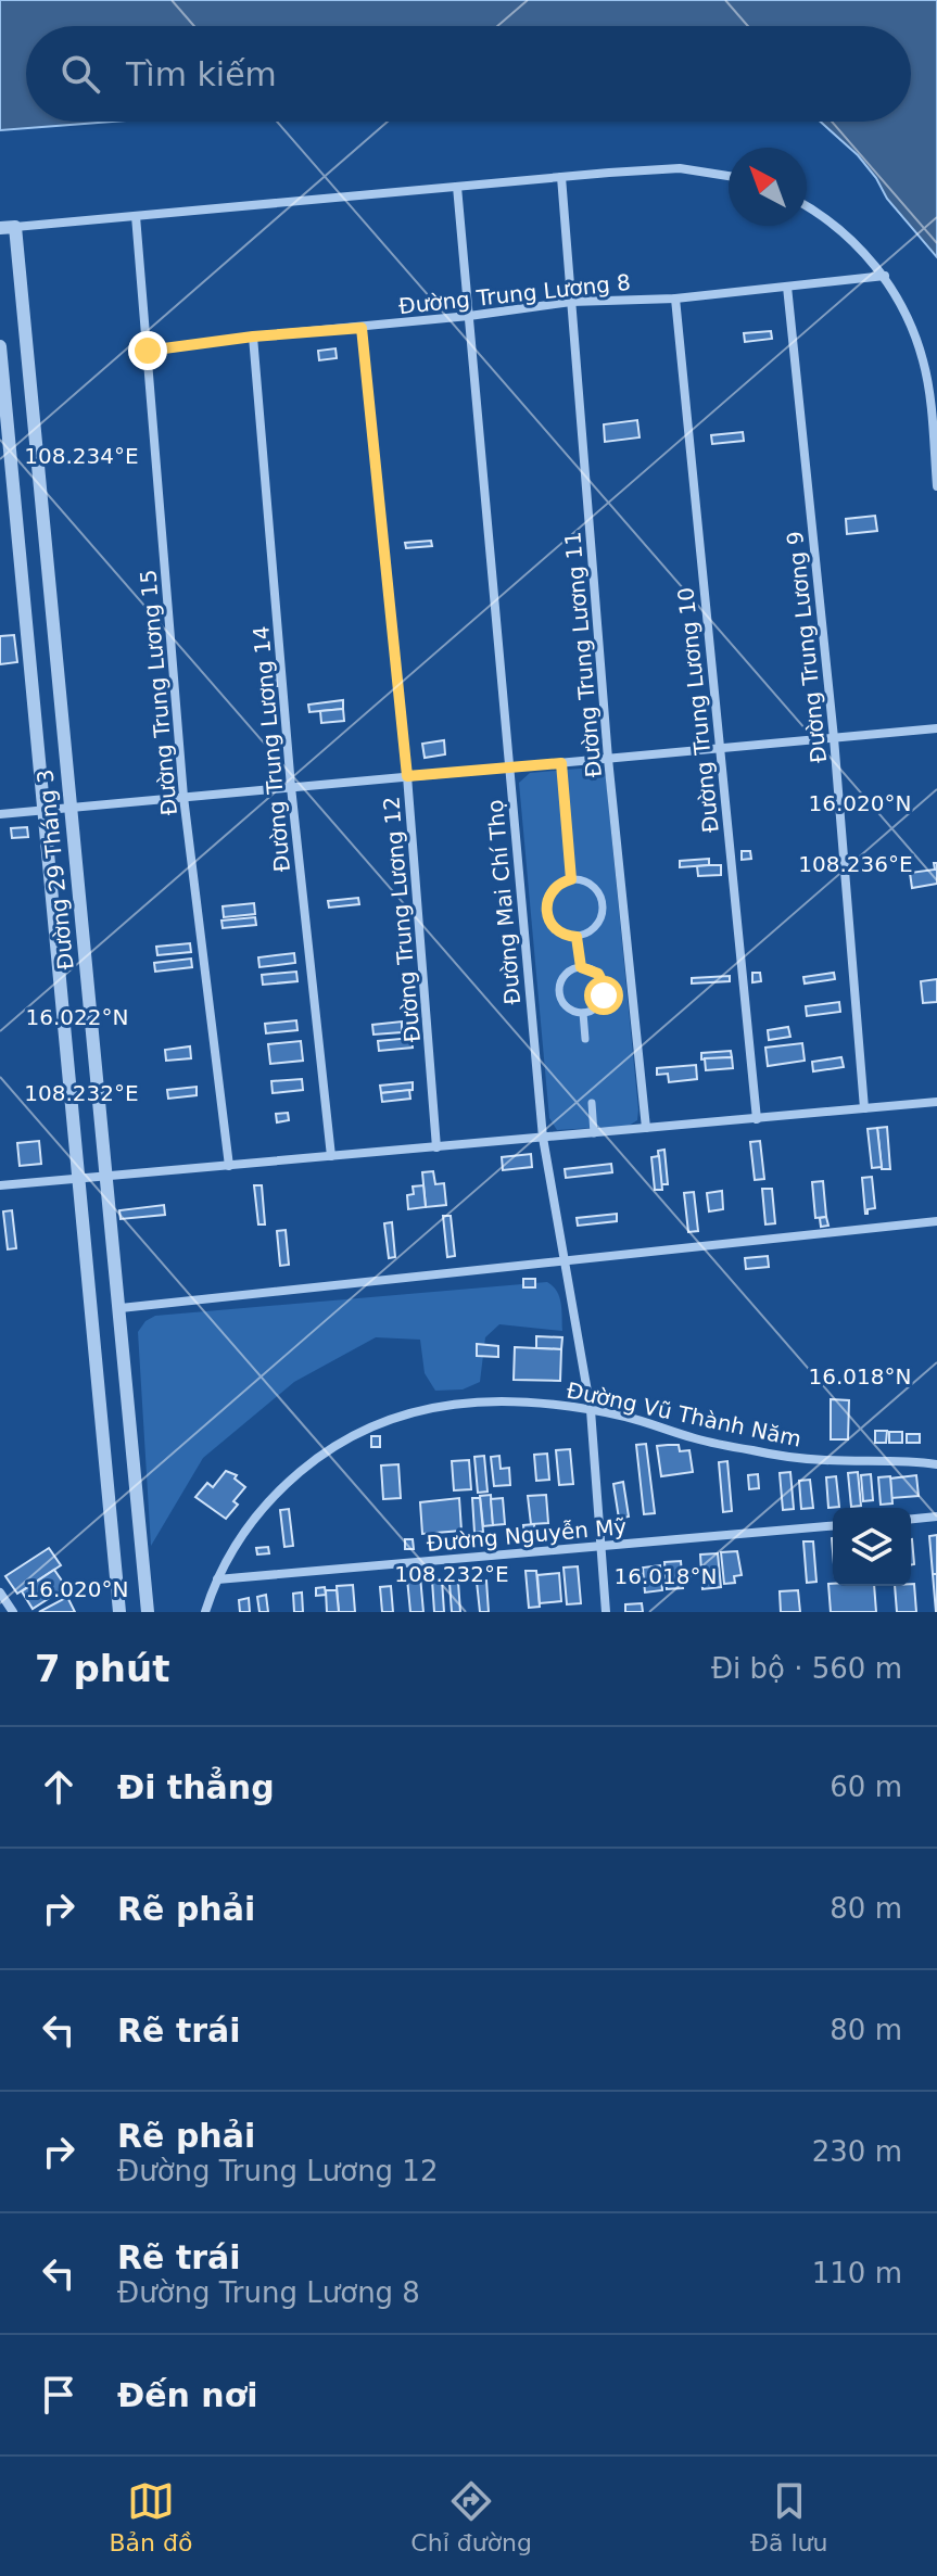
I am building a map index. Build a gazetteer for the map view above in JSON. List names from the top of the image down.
{
  "streets": {
    "street": [
      "Đường Trung Lương 8",
      "Đường Trung Lương 9",
      "Đường Trung Lương 11",
      "Đường Trung Lương 15",
      "Đường Trung Lương 10",
      "Đường Trung Lương 14",
      "Đường 29 Tháng 3",
      "Đường Mai Chí Thọ",
      "Đường Trung Lương 12",
      "Đường Vũ Thành Năm",
      "Đường Nguyễn Mỹ"
    ]
  },
  "crossings": [
    ["Đường Trung Lương 8", "Đường Trung Lương 9"],
    ["Đường Trung Lương 8", "Đường Trung Lương 11"],
    ["Đường Trung Lương 8", "Đường Trung Lương 15"],
    ["Đường Trung Lương 8", "Đường Trung Lương 10"],
    ["Đường Trung Lương 8", "Đường Trung Lương 14"],
    ["Đường Trung Lương 8", "Đường Mai Chí Thọ"],
    ["Đường Trung Lương 8", "Đường Trung Lương 12"],
    ["Đường Mai Chí Thọ", "Đường Vũ Thành Năm"],
    ["Đường Mai Chí Thọ", "Đường Nguyễn Mỹ"],
    ["Đường Vũ Thành Năm", "Đường Nguyễn Mỹ"]
  ],
  "north": "top left",
  "page": {
    "search": "Tìm kiếm",
    "heading": ["7 phút", "Đi bộ · 560 m"],
    "list": [
      ["Đi thẳng", "60 m"],
      ["Rẽ phải", "80 m"],
      ["Rẽ trái", "80 m"],
      ["Rẽ phải", "Đường Trung Lương 12", "230 m"],
      ["Rẽ trái", "Đường Trung Lương 8", "110 m"],
      "Đến nơi"
    ],
    "nav": ["Bản đồ", "Chỉ đường", "Đã lưu"]
  },
  "coordinates": [
    "108.234°E",
    "16.020°N",
    "108.236°E",
    "16.022°N",
    "108.232°E",
    "16.018°N"
  ]
}
